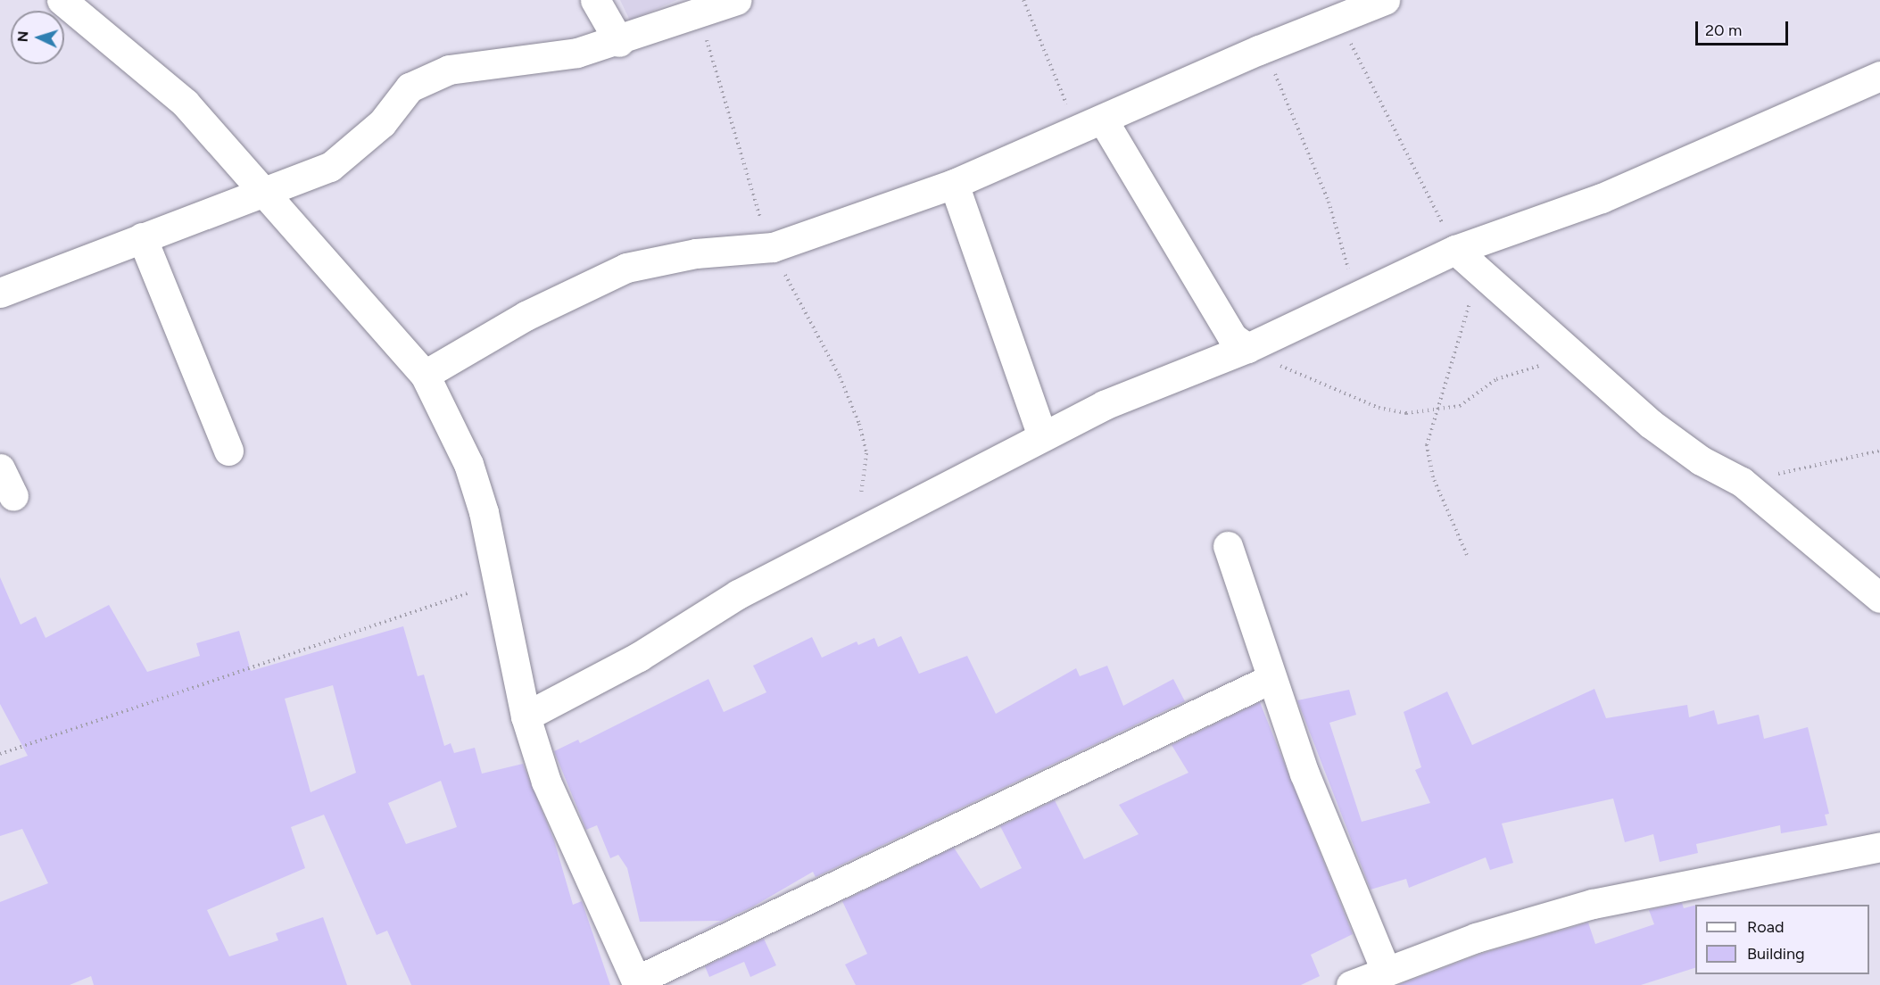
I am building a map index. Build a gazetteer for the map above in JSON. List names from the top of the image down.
{
  "legend": ["Road", "Building"],
  "scale_bar": "20 m",
  "north": "left"
}
